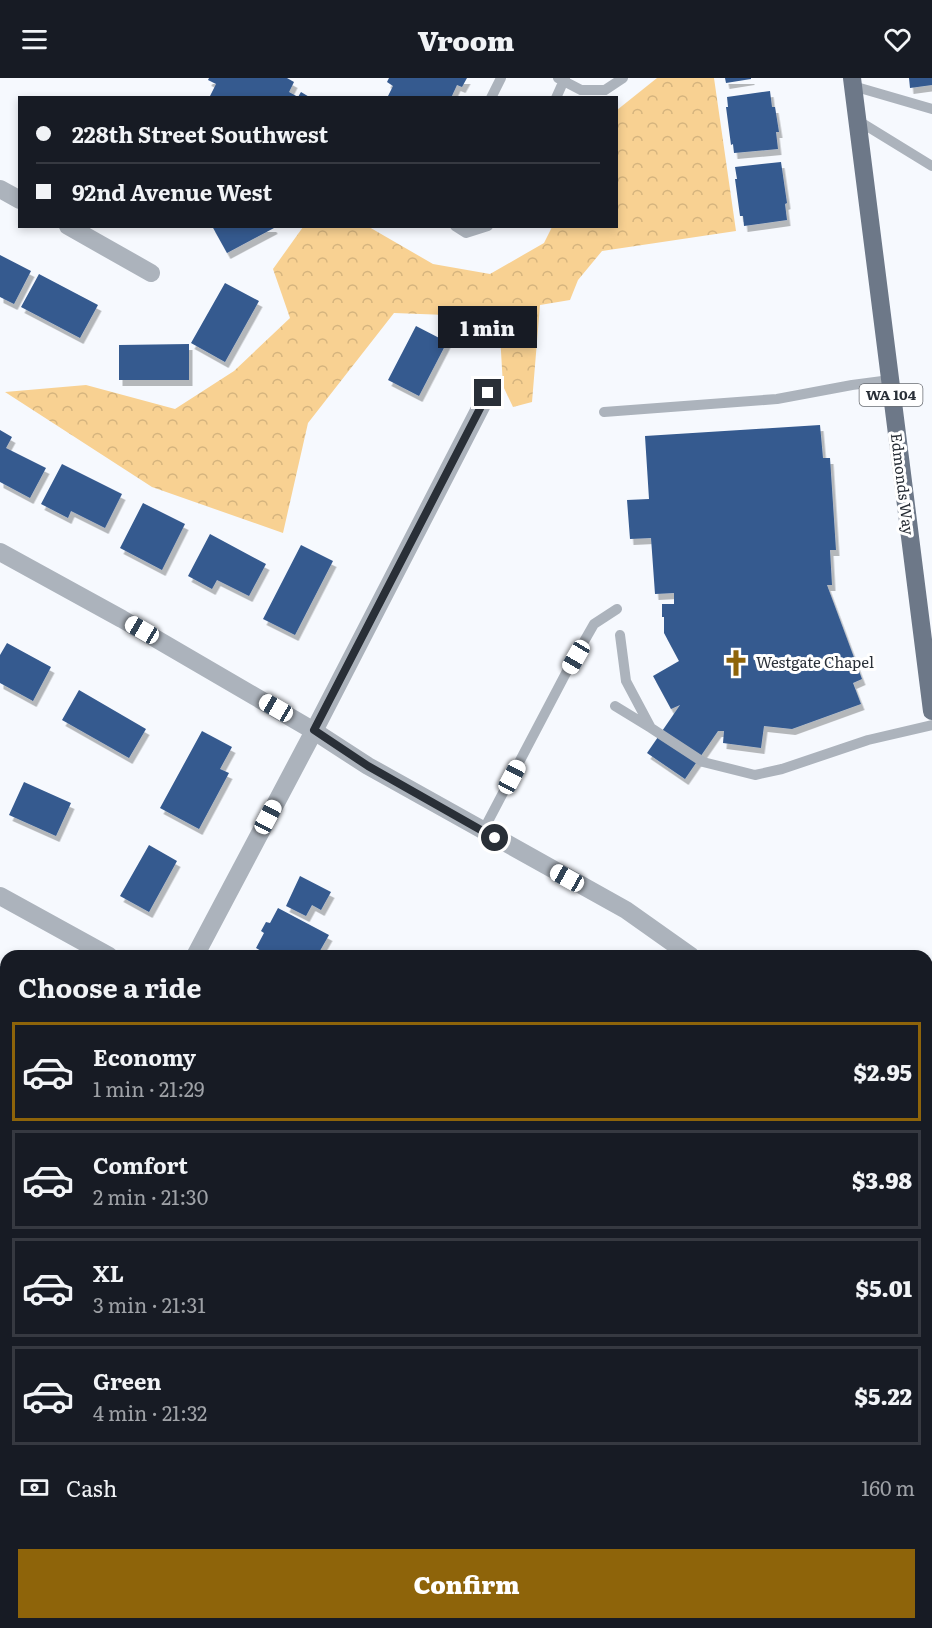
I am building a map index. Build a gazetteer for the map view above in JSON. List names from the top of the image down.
{
  "streets": {
    "main road": ["WA 104", "Edmonds Way"]
  },
  "places": {
    "church": ["Westgate Chapel"]
  },
  "page": {
    "header": "Vroom",
    "banner": ["228th Street Southwest", "92nd Avenue West"],
    "bubble": "1 min",
    "heading": "Choose a ride",
    "list": [
      {
        "name": "Economy",
        "note": "1 min · 21:29",
        "value": "$2.95"
      },
      {
        "name": "Comfort",
        "note": "2 min · 21:30",
        "value": "$3.98"
      },
      {
        "name": "XL",
        "note": "3 min · 21:31",
        "value": "$5.01"
      },
      {
        "name": "Green",
        "note": "4 min · 21:32",
        "value": "$5.22"
      }
    ],
    "pay": ["Cash", "160 m"],
    "buttons": "Confirm"
  }
}
